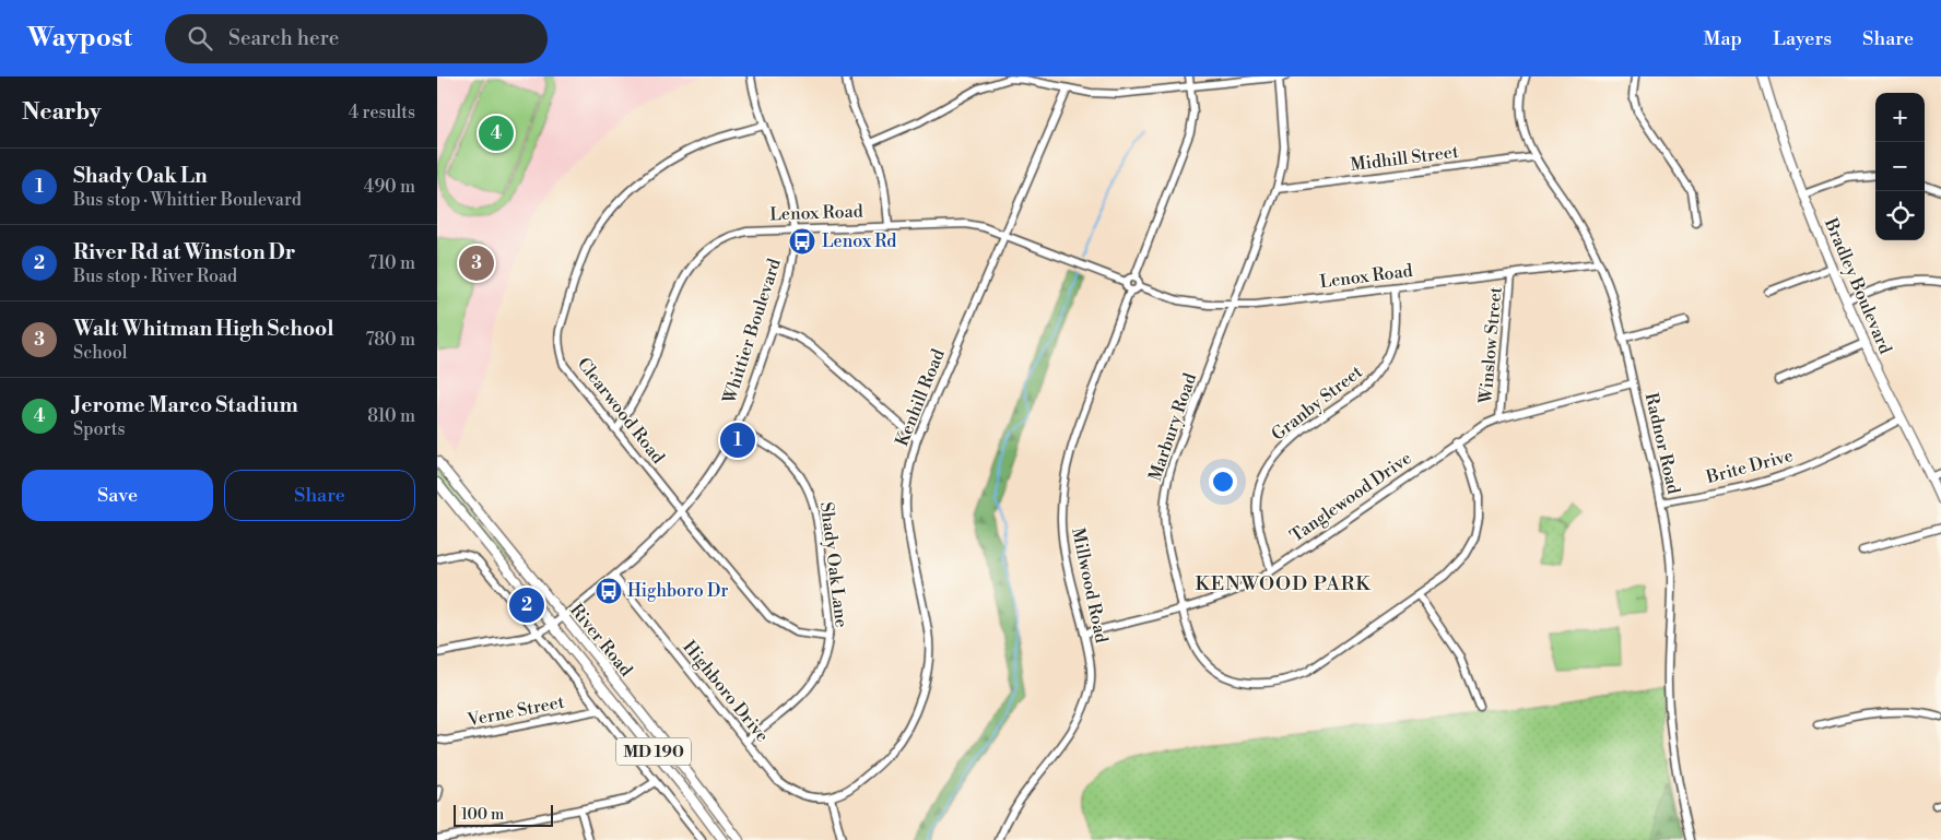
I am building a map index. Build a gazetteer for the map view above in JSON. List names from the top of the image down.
{
  "streets": {
    "main road": ["Bradley Boulevard", "River Road", "MD 190"],
    "street": [
      "Midhill Street",
      "Lenox Road",
      "Whittier Boulevard",
      "Winslow Street",
      "Kenhill Road",
      "Granby Street",
      "Clearwood Road",
      "Marbury Road",
      "Radnor Road",
      "Brite Drive",
      "Tanglewood Drive",
      "Shady Oak Lane",
      "Millwood Road",
      "Highboro Drive",
      "Verne Street"
    ]
  },
  "crossings": [
    ["Midhill Street", "Marbury Road"],
    ["Midhill Street", "Radnor Road"],
    ["Lenox Road", "Whittier Boulevard"],
    ["Lenox Road", "Winslow Street"],
    ["Lenox Road", "Kenhill Road"],
    ["Lenox Road", "Granby Street"],
    ["Lenox Road", "Clearwood Road"],
    ["Lenox Road", "Marbury Road"],
    ["Lenox Road", "Radnor Road"],
    ["Lenox Road", "Millwood Road"],
    ["Bradley Boulevard", "Brite Drive"],
    ["Whittier Boulevard", "Clearwood Road"],
    ["Whittier Boulevard", "Shady Oak Lane"],
    ["Whittier Boulevard", "River Road"],
    ["Whittier Boulevard", "Highboro Drive"],
    ["Winslow Street", "Tanglewood Drive"],
    ["Kenhill Road", "Highboro Drive"],
    ["Granby Street", "Tanglewood Drive"],
    ["Clearwood Road", "Shady Oak Lane"],
    ["Marbury Road", "Tanglewood Drive"],
    ["Radnor Road", "Brite Drive"],
    ["Radnor Road", "Tanglewood Drive"],
    ["Tanglewood Drive", "Millwood Road"],
    ["Shady Oak Lane", "Highboro Drive"]
  ],
  "districts": ["KENWOOD PARK"],
  "places": {
    "bus stop": ["Lenox Rd", "Highboro Dr"]
  },
  "scale_bar": "100 m",
  "page": {
    "header": "Waypost",
    "search": "Search here",
    "nav": ["Map", "Layers", "Share"],
    "heading": ["Nearby", "4 results"],
    "map_buttons": ["+", "−"],
    "pins": [
      "4",
      "3",
      "1",
      "2"
    ],
    "list": [
      {
        "mark": "1",
        "name": "Shady Oak Ln",
        "note": "Bus stop · Whittier Boulevard",
        "value": "490 m"
      },
      {
        "mark": "2",
        "name": "River Rd at Winston Dr",
        "note": "Bus stop · River Road",
        "value": "710 m"
      },
      {
        "mark": "3",
        "name": "Walt Whitman High School",
        "note": "School",
        "value": "780 m"
      },
      {
        "mark": "4",
        "name": "Jerome Marco Stadium",
        "note": "Sports",
        "value": "810 m"
      }
    ],
    "buttons": ["Save", "Share"],
    "scale": "100 m"
  }
}
